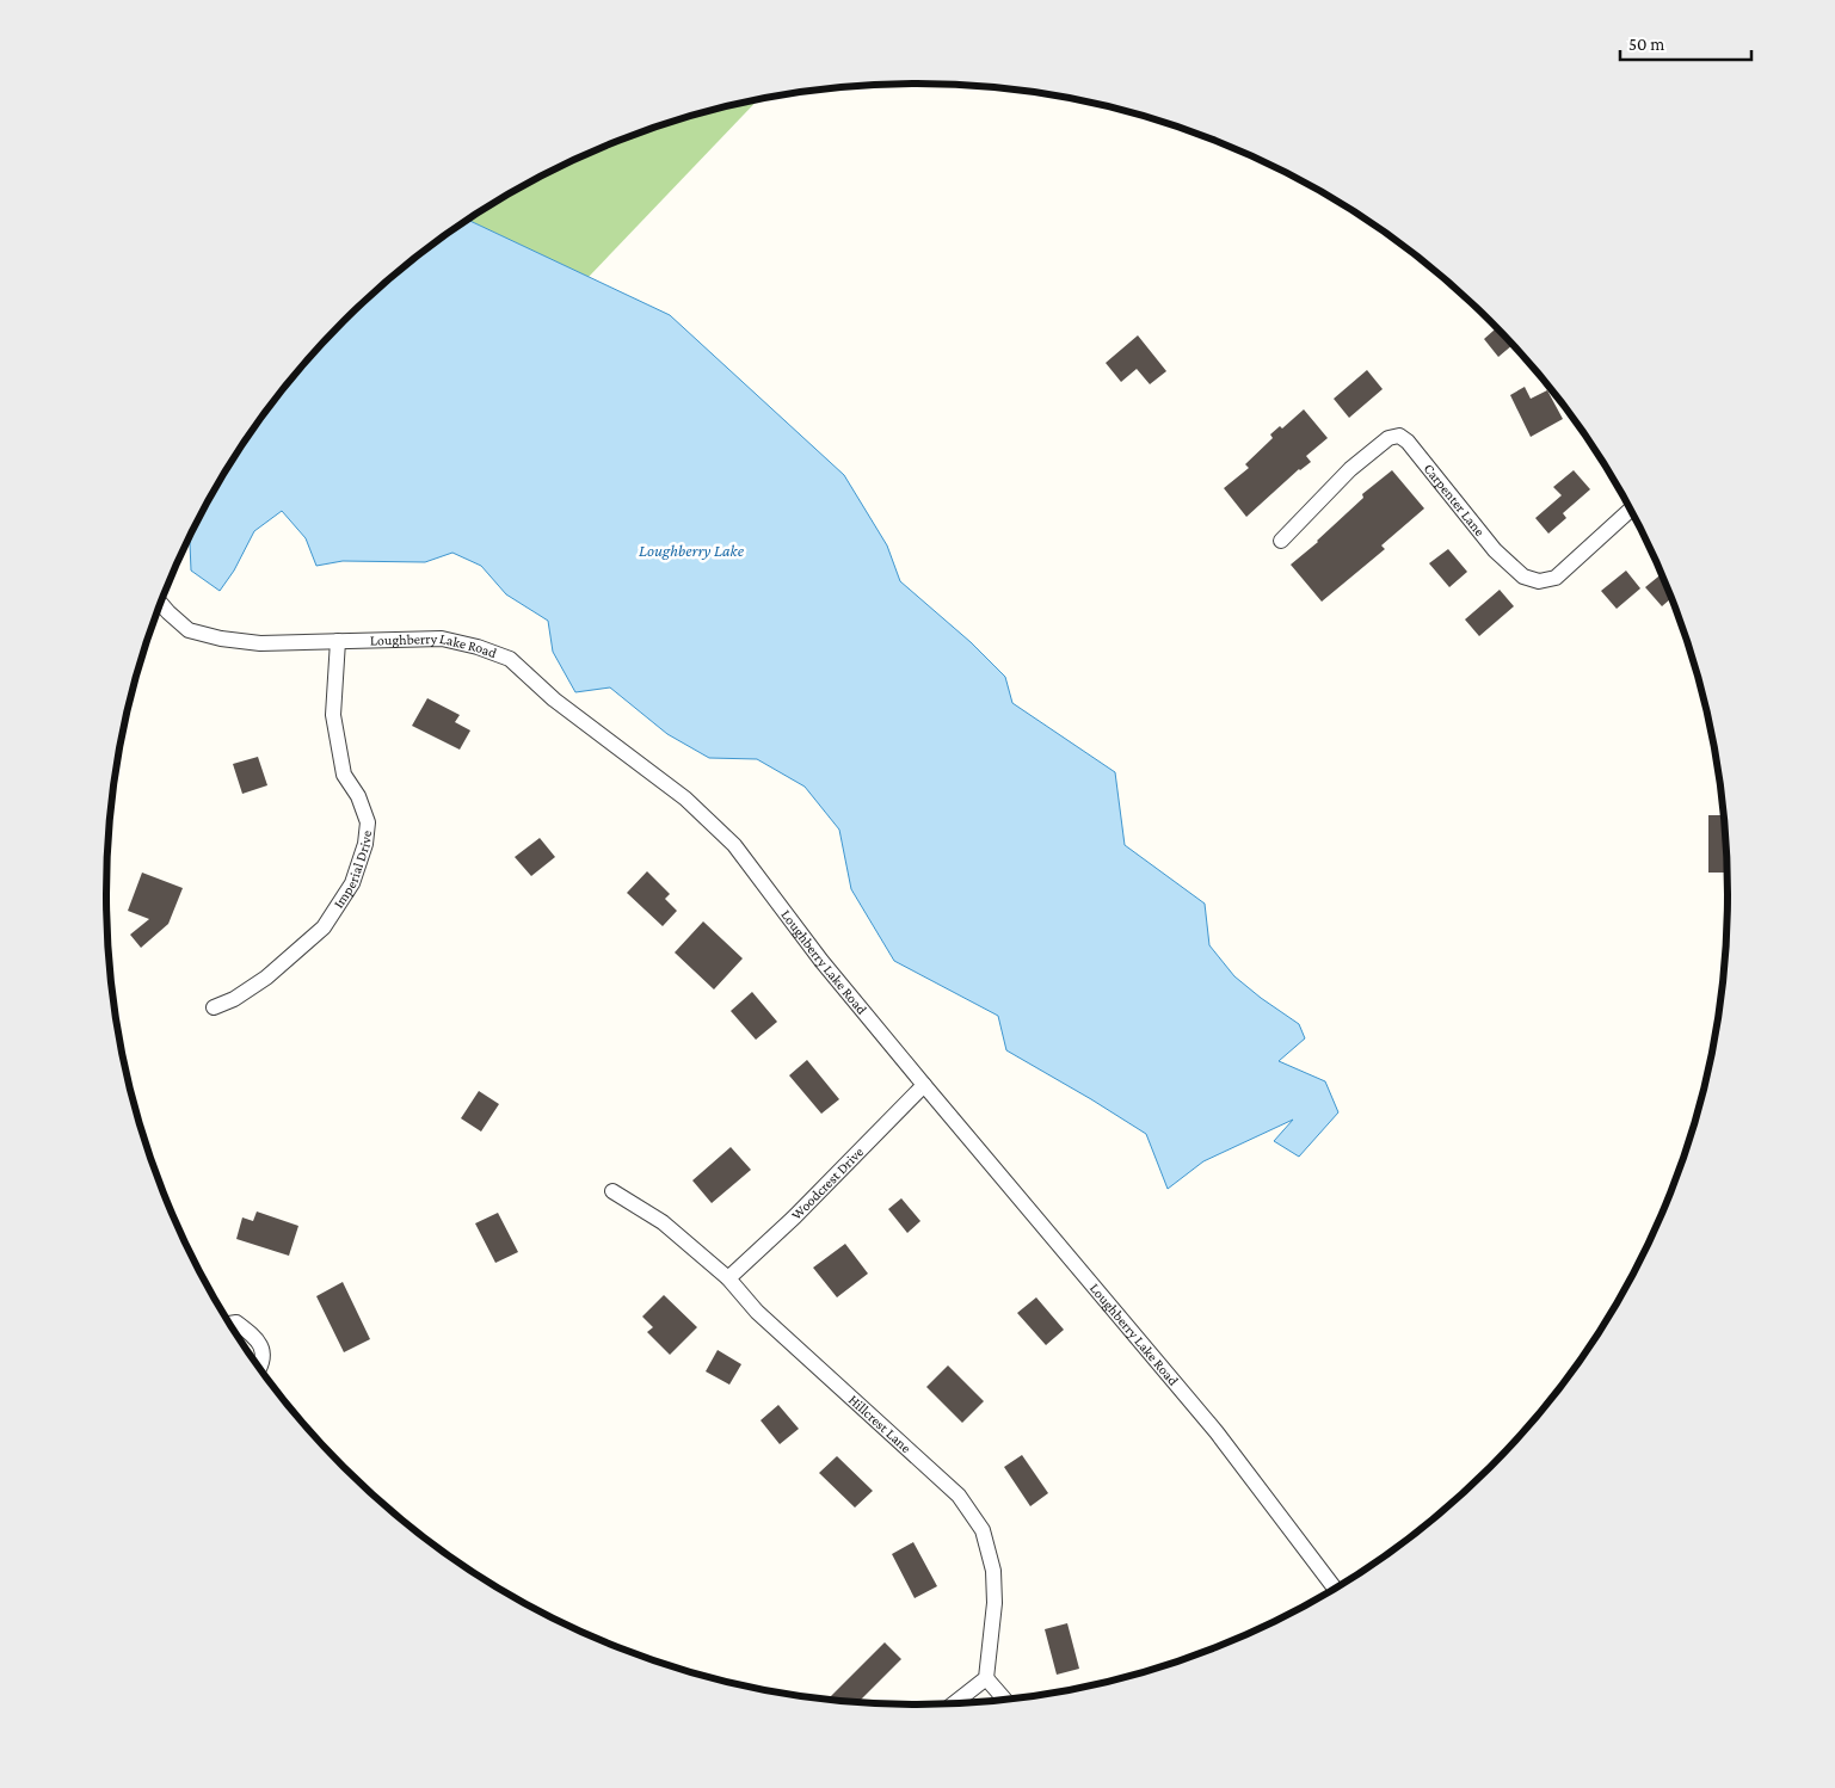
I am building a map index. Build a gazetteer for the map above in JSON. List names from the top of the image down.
{
  "streets": {
    "street": [
      "Carpenter Lane",
      "Loughberry Lake Road",
      "Imperial Drive",
      "Woodcrest Drive",
      "Hillcrest Lane"
    ]
  },
  "crossings": [
    ["Loughberry Lake Road", "Imperial Drive"],
    ["Loughberry Lake Road", "Woodcrest Drive"],
    ["Woodcrest Drive", "Hillcrest Lane"]
  ],
  "water": ["Loughberry Lake"],
  "scale_bar": "50 m"
}
